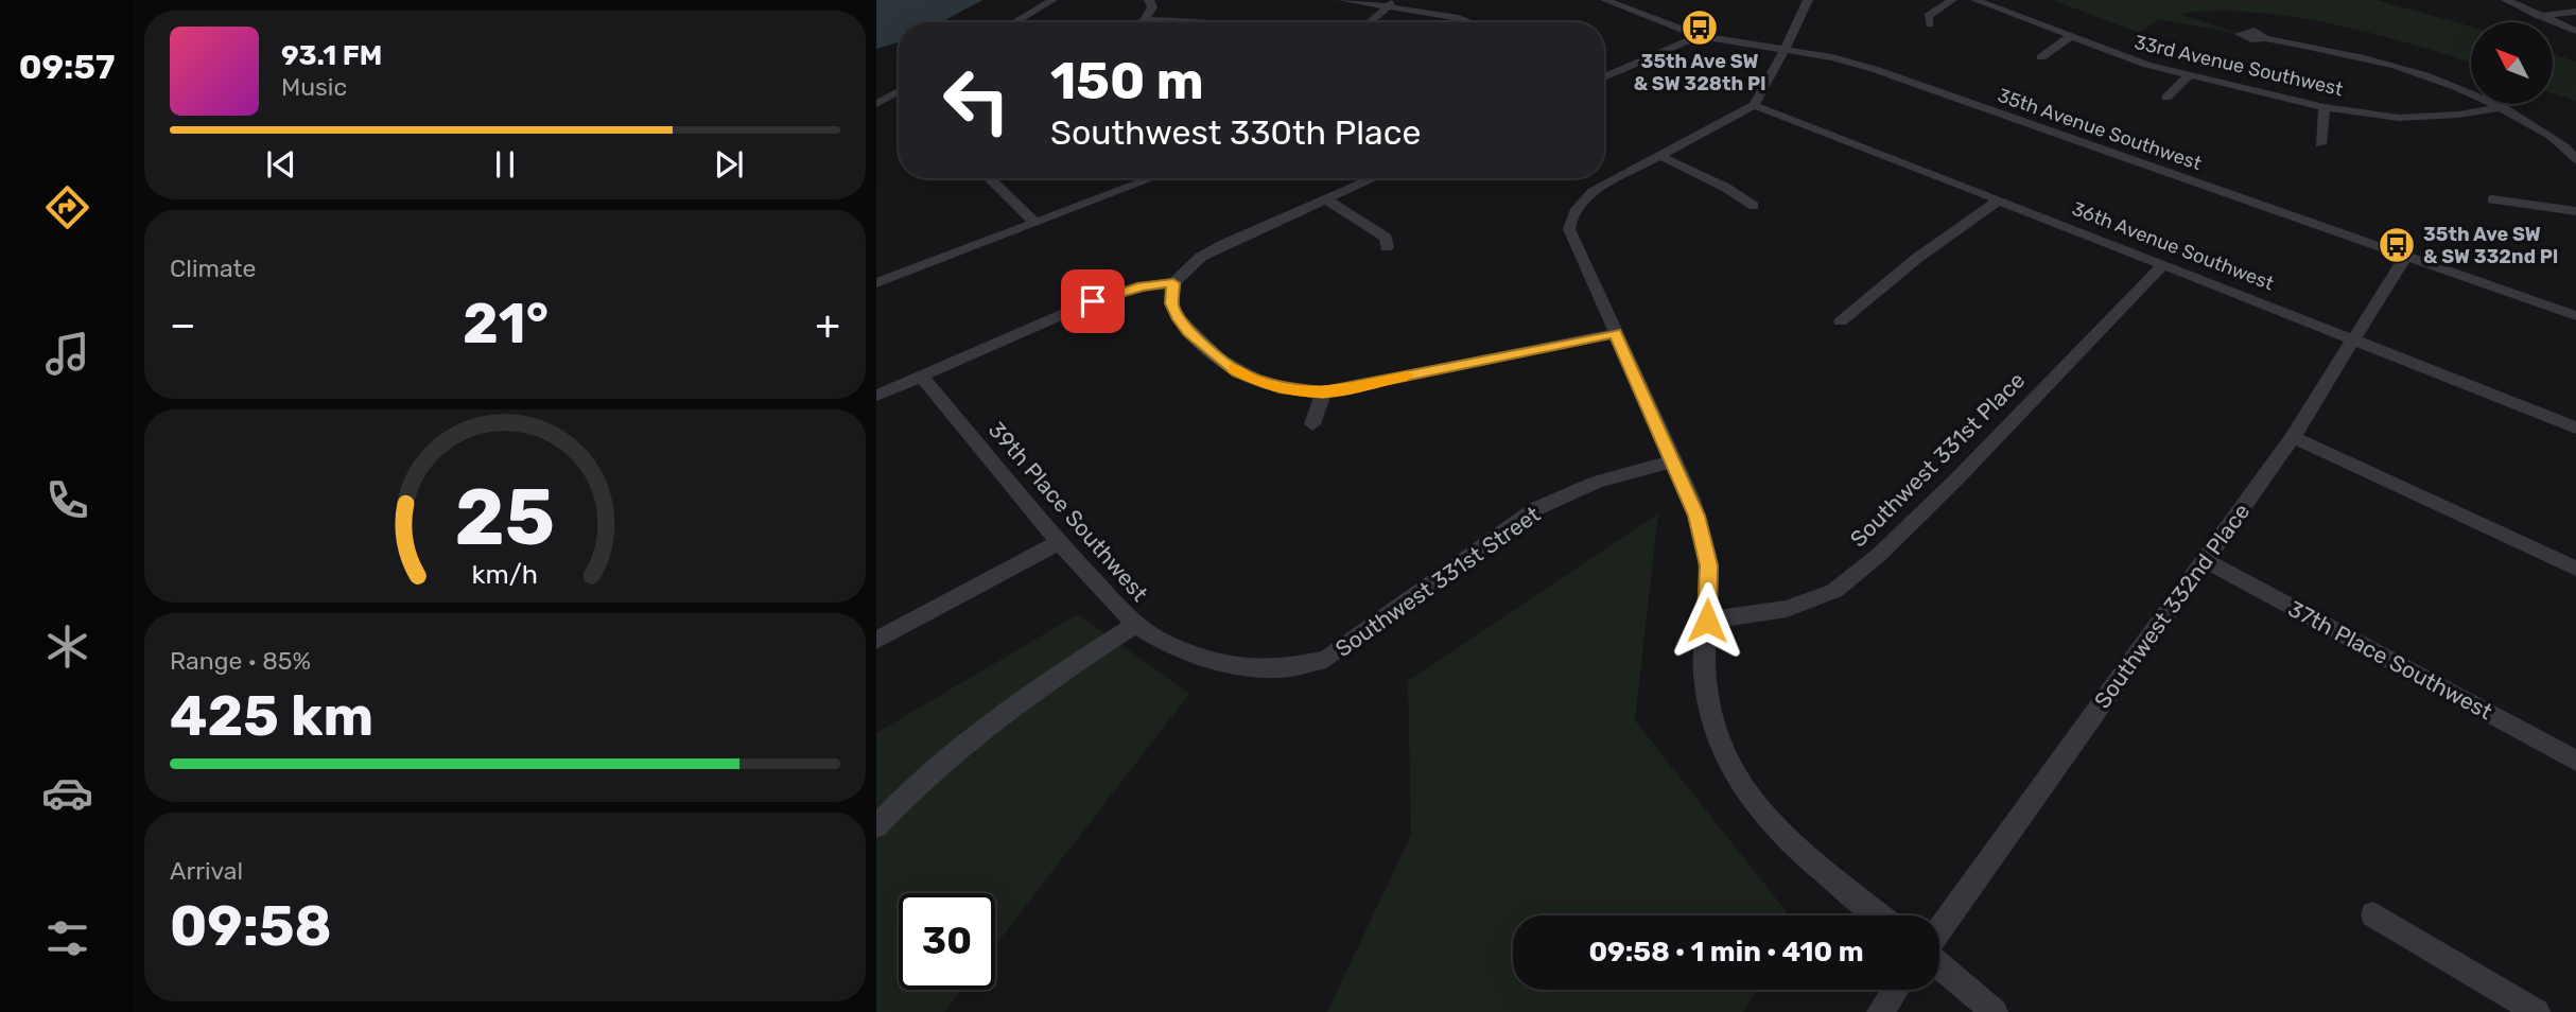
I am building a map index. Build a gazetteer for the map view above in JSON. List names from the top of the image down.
{
  "streets": {
    "street": [
      "33rd Avenue Southwest",
      "35th Avenue Southwest",
      "36th Avenue Southwest",
      "Southwest 331st Place",
      "39th Place Southwest",
      "Southwest 331st Street",
      "Southwest 332nd Place",
      "37th Place Southwest"
    ]
  },
  "crossings": [
    ["35th Avenue Southwest", "Southwest 332nd Place"],
    ["36th Avenue Southwest", "Southwest 331st Place"],
    ["36th Avenue Southwest", "Southwest 332nd Place"],
    ["39th Place Southwest", "Southwest 331st Street"],
    ["Southwest 332nd Place", "37th Place Southwest"]
  ],
  "places": {
    "bus stop": ["35th Ave SW & SW 328th Pl", "35th Ave SW & SW 332nd Pl"]
  },
  "north": "top left",
  "page": {
    "tabs": "09:57",
    "turn": ["150 m", "Southwest 330th Place"],
    "song": ["93.1 FM", "Music"],
    "tile": [
      "Climate",
      ["Range · 85%", "425 km"],
      ["Arrival", "09:58"]
    ],
    "heat": ["−", "21°", "+"],
    "limit": "30",
    "trip": "09:58 · 1 min · 410 m",
    "gauge": ["25", "km/h"]
  }
}
